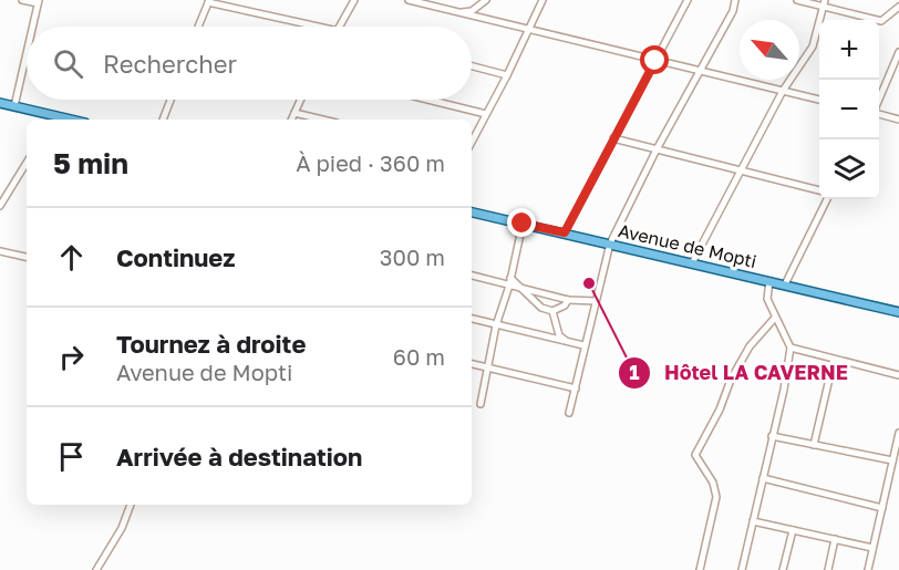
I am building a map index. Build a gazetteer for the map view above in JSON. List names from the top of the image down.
{
  "streets": {
    "main road": ["Avenue de Mopti"]
  },
  "places": ["Hôtel LA CAVERNE"],
  "north": "top left",
  "page": {
    "map_buttons": ["+", "−"],
    "search": "Rechercher",
    "heading": ["5 min", "À pied · 360 m"],
    "list": [
      ["Continuez", "300 m"],
      ["Tournez à droite", "Avenue de Mopti", "60 m"],
      "Arrivée à destination"
    ]
  }
}
